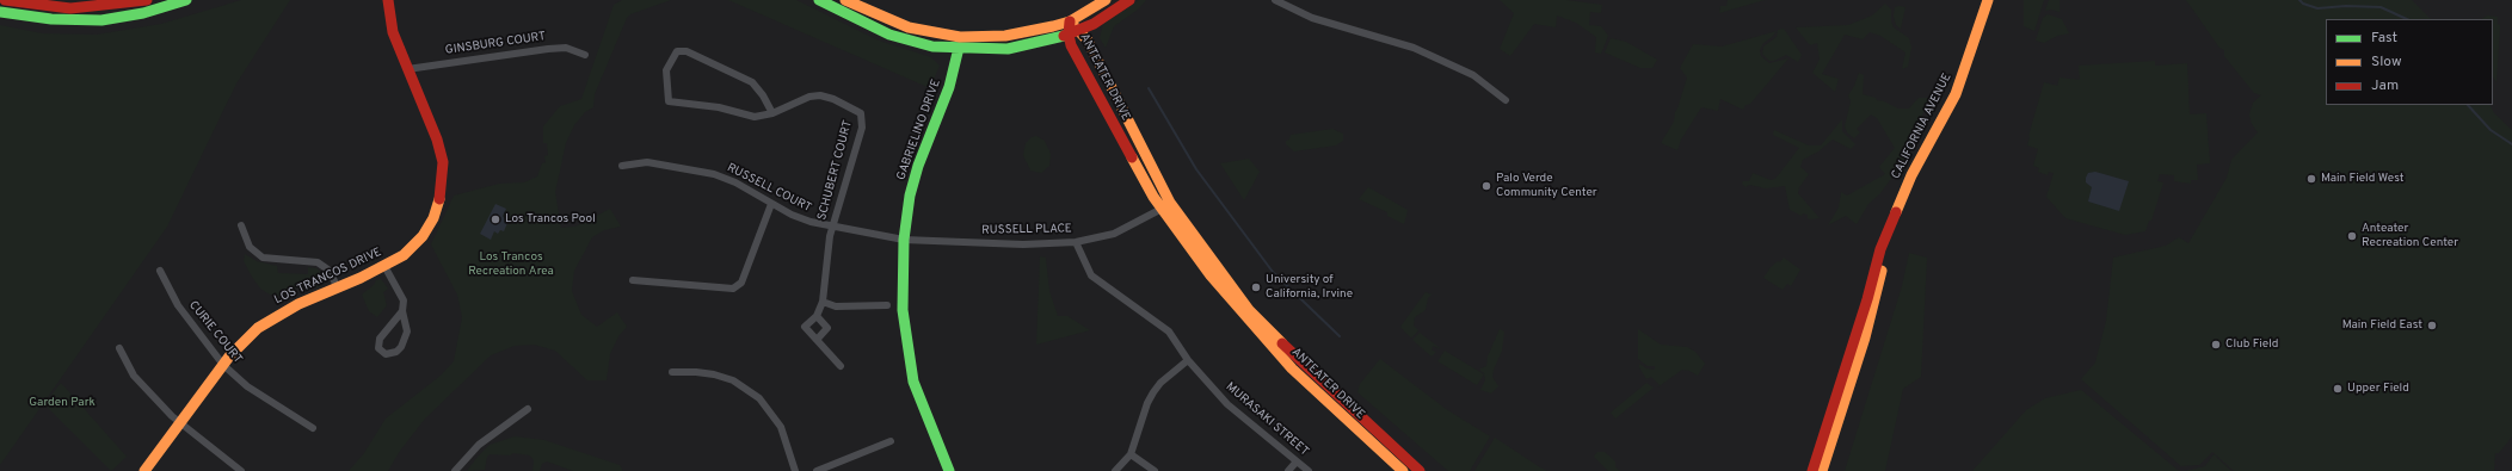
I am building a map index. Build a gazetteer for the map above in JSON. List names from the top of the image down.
{
  "streets": {
    "main road": [
      "ANTEATER DRIVE",
      "CALIFORNIA AVENUE",
      "GABRIELINO DRIVE",
      "LOS TRANCOS DRIVE"
    ],
    "street": [
      "GINSBURG COURT",
      "SCHUBERT COURT",
      "RUSSELL COURT",
      "RUSSELL PLACE",
      "CURIE COURT",
      "MURASAKI STREET"
    ]
  },
  "crossings": [
    ["GINSBURG COURT", "LOS TRANCOS DRIVE"],
    ["ANTEATER DRIVE", "RUSSELL PLACE"],
    ["GABRIELINO DRIVE", "RUSSELL COURT"],
    ["GABRIELINO DRIVE", "RUSSELL PLACE"],
    ["SCHUBERT COURT", "RUSSELL COURT"],
    ["RUSSELL COURT", "RUSSELL PLACE"],
    ["RUSSELL PLACE", "MURASAKI STREET"],
    ["LOS TRANCOS DRIVE", "CURIE COURT"]
  ],
  "parks": ["Los Trancos Recreation Area", "Garden Park"],
  "places": [
    "Main Field West",
    "Palo Verde Community Center",
    "Los Trancos Pool",
    "Anteater Recreation Center",
    "University of California, Irvine",
    "Main Field East",
    "Club Field",
    "Upper Field"
  ],
  "legend": ["Fast", "Slow", "Jam"]
}
